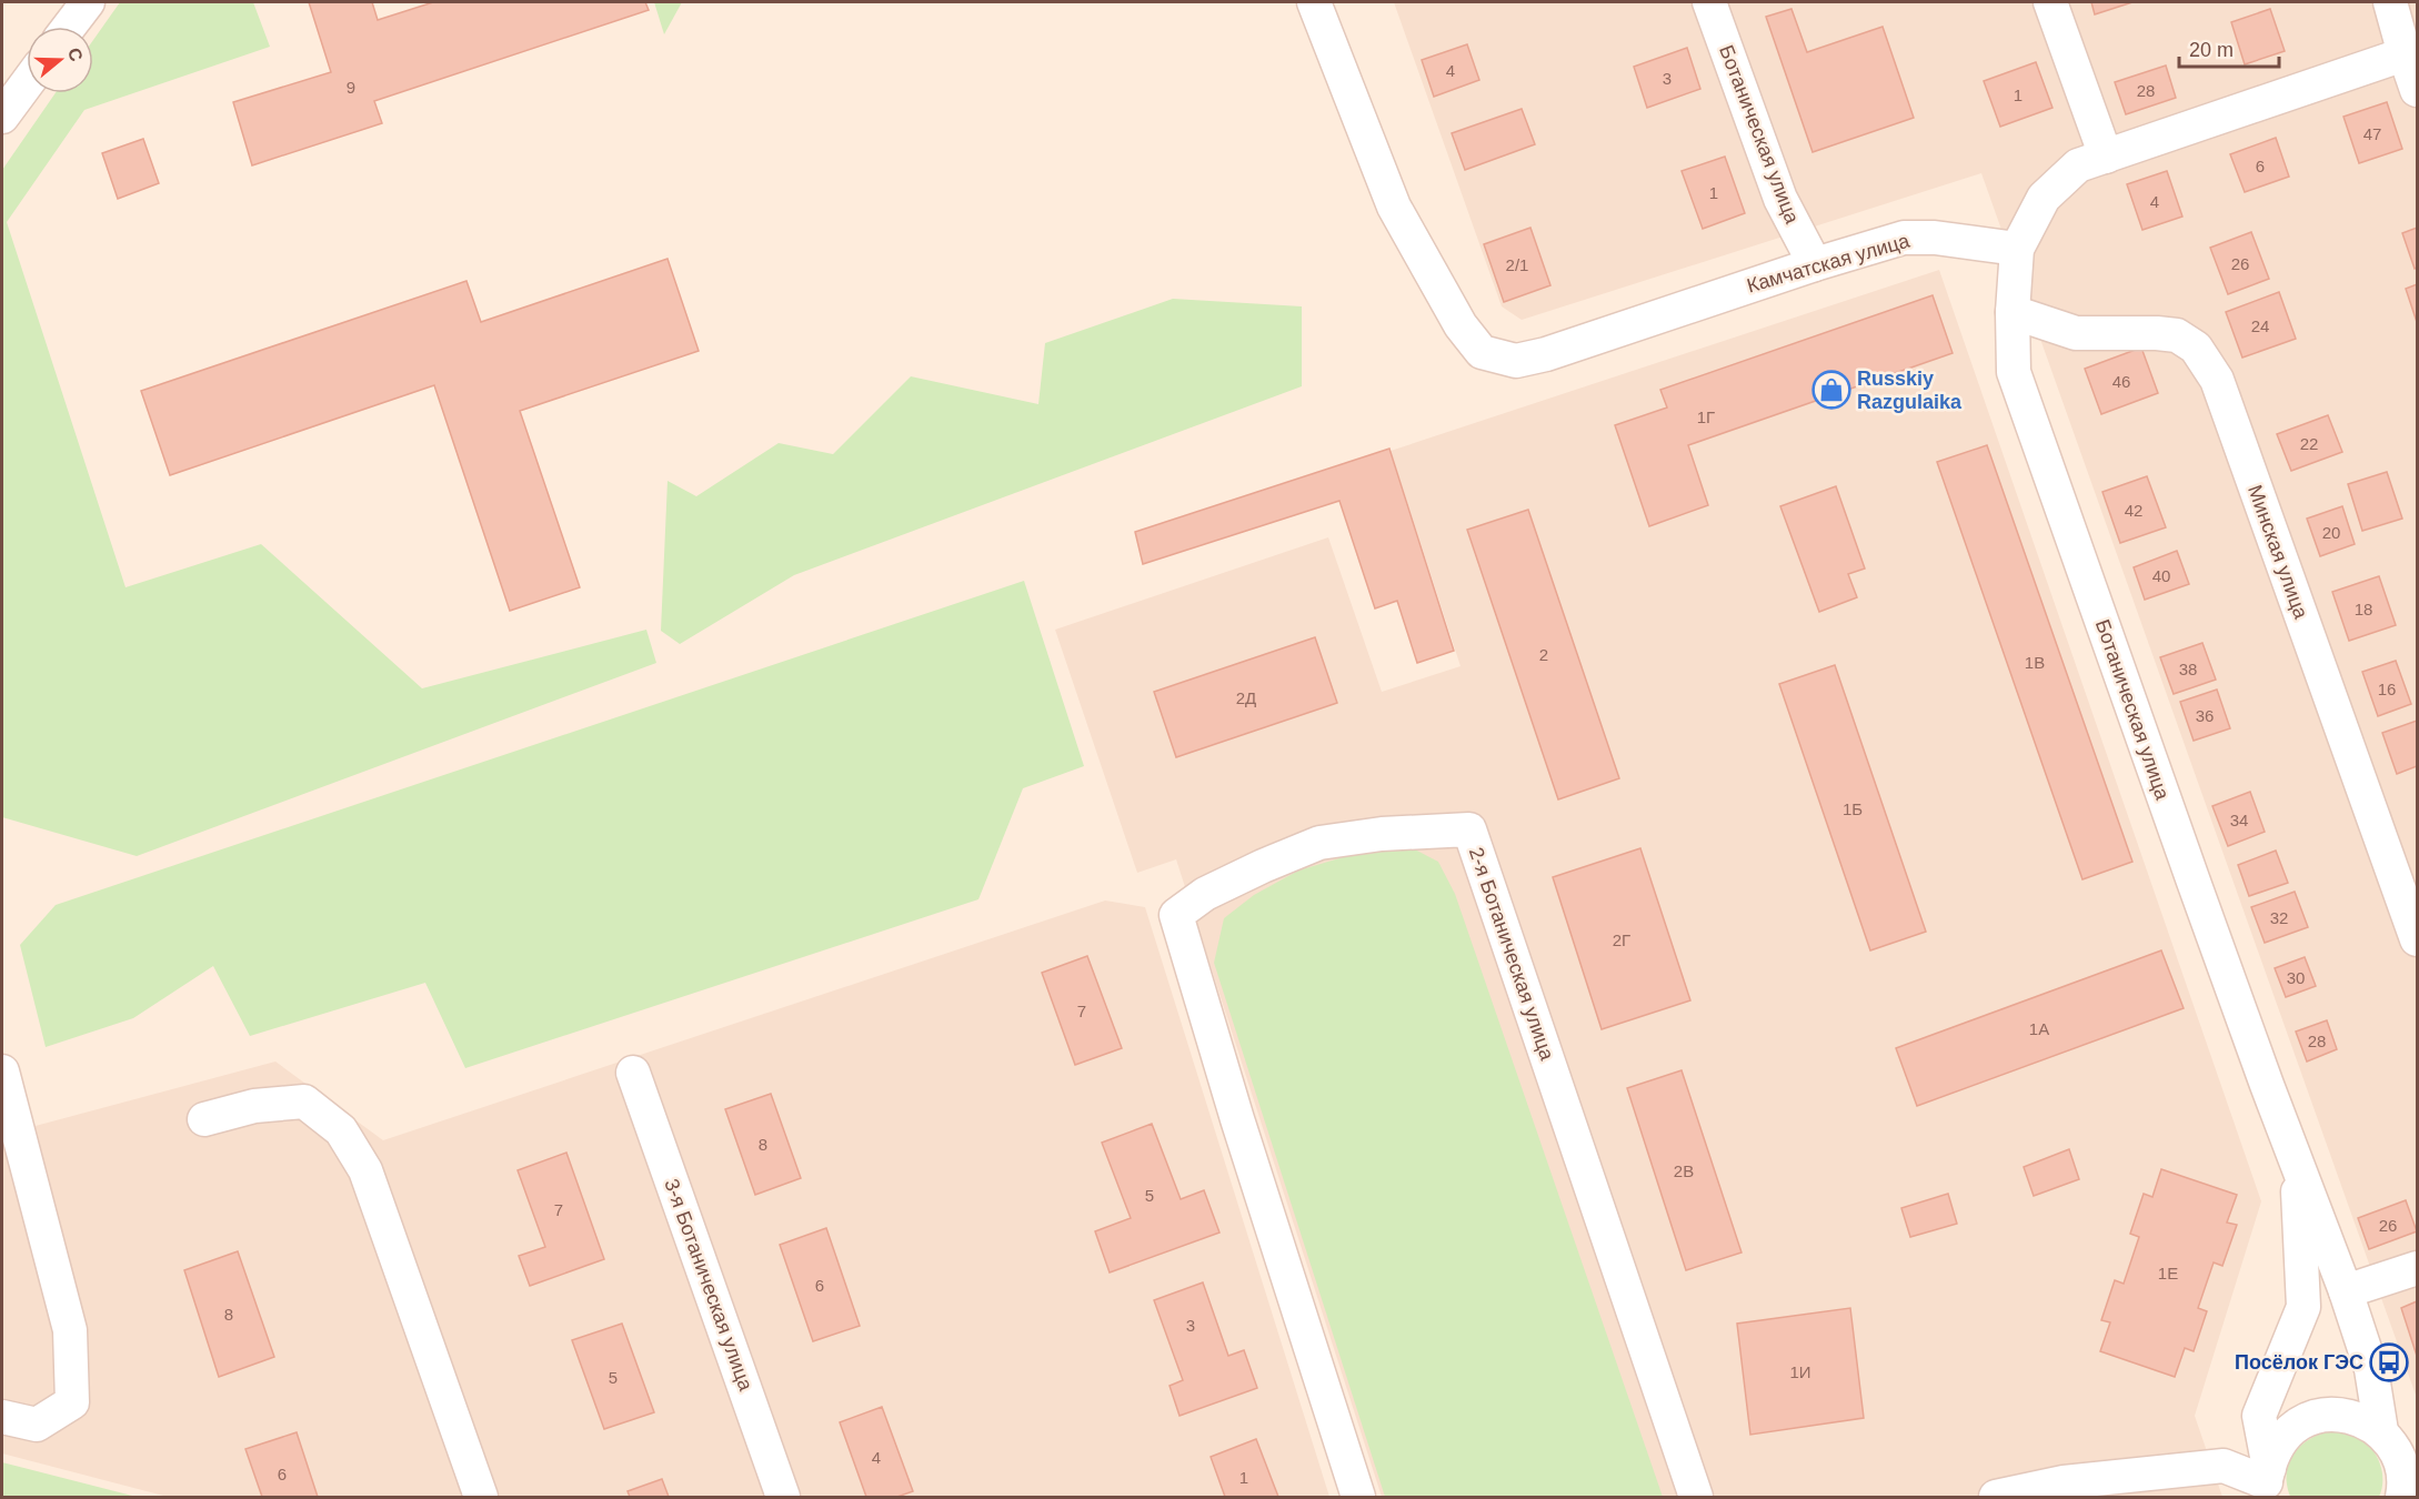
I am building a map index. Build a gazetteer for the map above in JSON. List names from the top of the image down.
{
  "streets": {
    "street": [
      "Ботаническая улица",
      "Камчатская улица",
      "Минская улица",
      "2-я Ботаническая улица",
      "3-я Ботаническая улица"
    ]
  },
  "crossings": [
    ["Ботаническая улица", "Камчатская улица"],
    ["Ботаническая улица", "Минская улица"]
  ],
  "places": {
    "shop": ["Russkiy Razgulaika"],
    "bus stop": ["Посёлок ГЭС"]
  },
  "house_numbers": [
    "4",
    "3",
    "9",
    "28",
    "1",
    "47",
    "6",
    "1",
    "4",
    "26",
    "2/1",
    "24",
    "46",
    "1Г",
    "22",
    "42",
    "20",
    "40",
    "18",
    "2",
    "1В",
    "38",
    "16",
    "2Д",
    "36",
    "1Б",
    "34",
    "32",
    "2Г",
    "30",
    "7",
    "1А",
    "28",
    "8",
    "2В",
    "5",
    "7",
    "26",
    "1Е",
    "6",
    "8",
    "3",
    "1И",
    "5",
    "4",
    "6",
    "1"
  ],
  "scale_bar": "20 m",
  "north": "right"
}
